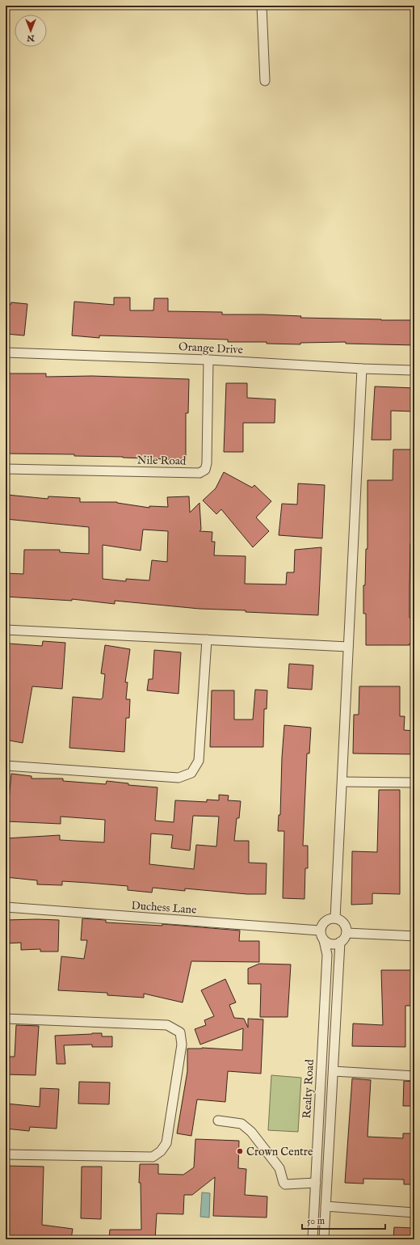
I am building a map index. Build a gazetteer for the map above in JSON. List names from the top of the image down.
{
  "streets": {
    "street": [
      "Orange Drive",
      "Nile Road",
      "Duchess Lane",
      "Realty Road"
    ]
  },
  "crossings": [
    ["Orange Drive", "Nile Road"],
    ["Duchess Lane", "Realty Road"]
  ],
  "places": ["Crown Centre"],
  "scale_bar": "50 m",
  "north": "bottom"
}
